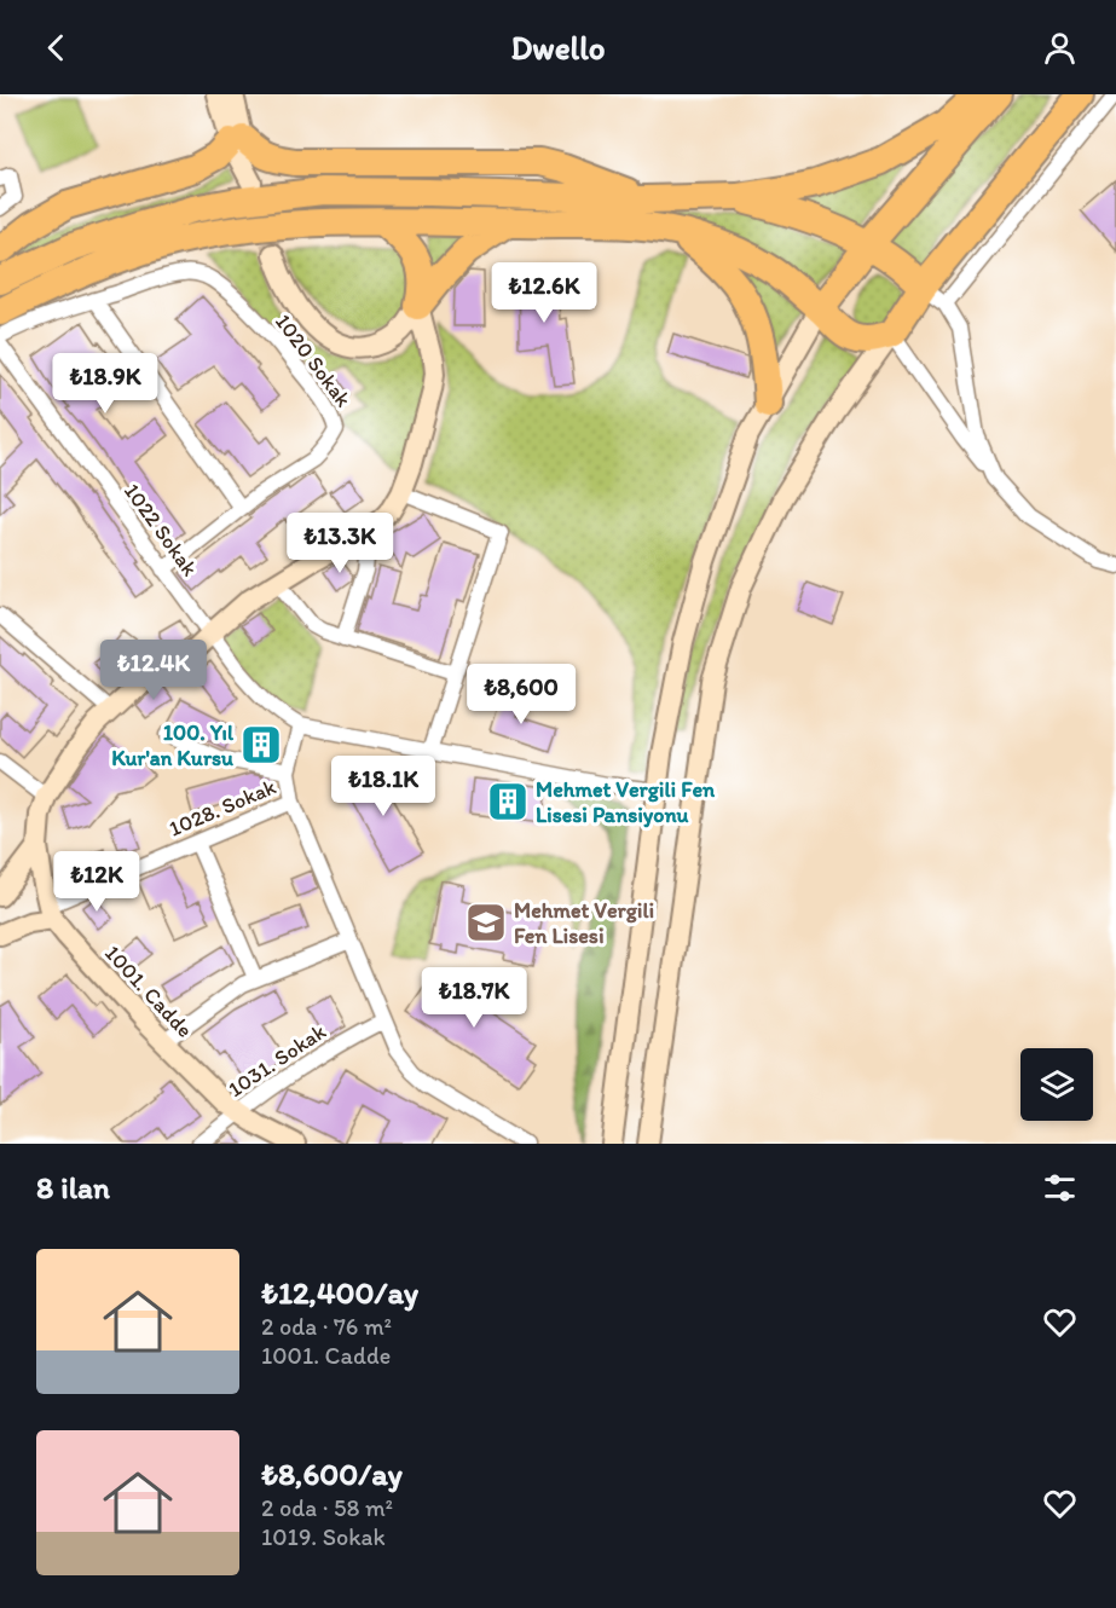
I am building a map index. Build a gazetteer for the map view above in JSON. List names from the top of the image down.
{
  "streets": {
    "main road": ["1001. Cadde"],
    "street": [
      "1020 Sokak",
      "1022 Sokak",
      "1028. Sokak",
      "1031. Sokak"
    ]
  },
  "crossings": [
    ["1020 Sokak", "1022 Sokak"],
    ["1022 Sokak", "1001. Cadde"],
    ["1028. Sokak", "1001. Cadde"],
    ["1001. Cadde", "1031. Sokak"]
  ],
  "places": {
    "building": ["100. Yıl Kur'an Kursu", "Mehmet Vergili Fen Lisesi Pansiyonu"],
    "school or university": ["Mehmet Vergili Fen Lisesi"]
  },
  "page": {
    "header": "Dwello",
    "price": [
      "₺12.6K",
      "₺18.9K",
      "₺13.3K",
      "₺12.4K",
      "₺8,600",
      "₺18.1K",
      "₺12K",
      "₺18.7K"
    ],
    "heading": "8 ilan",
    "list": [
      {
        "name": "₺12,400/ay",
        "note": "2 oda · 76 m² · 1001. Cadde"
      },
      {
        "name": "₺8,600/ay",
        "note": "2 oda · 58 m² · 1019. Sokak"
      }
    ]
  }
}
